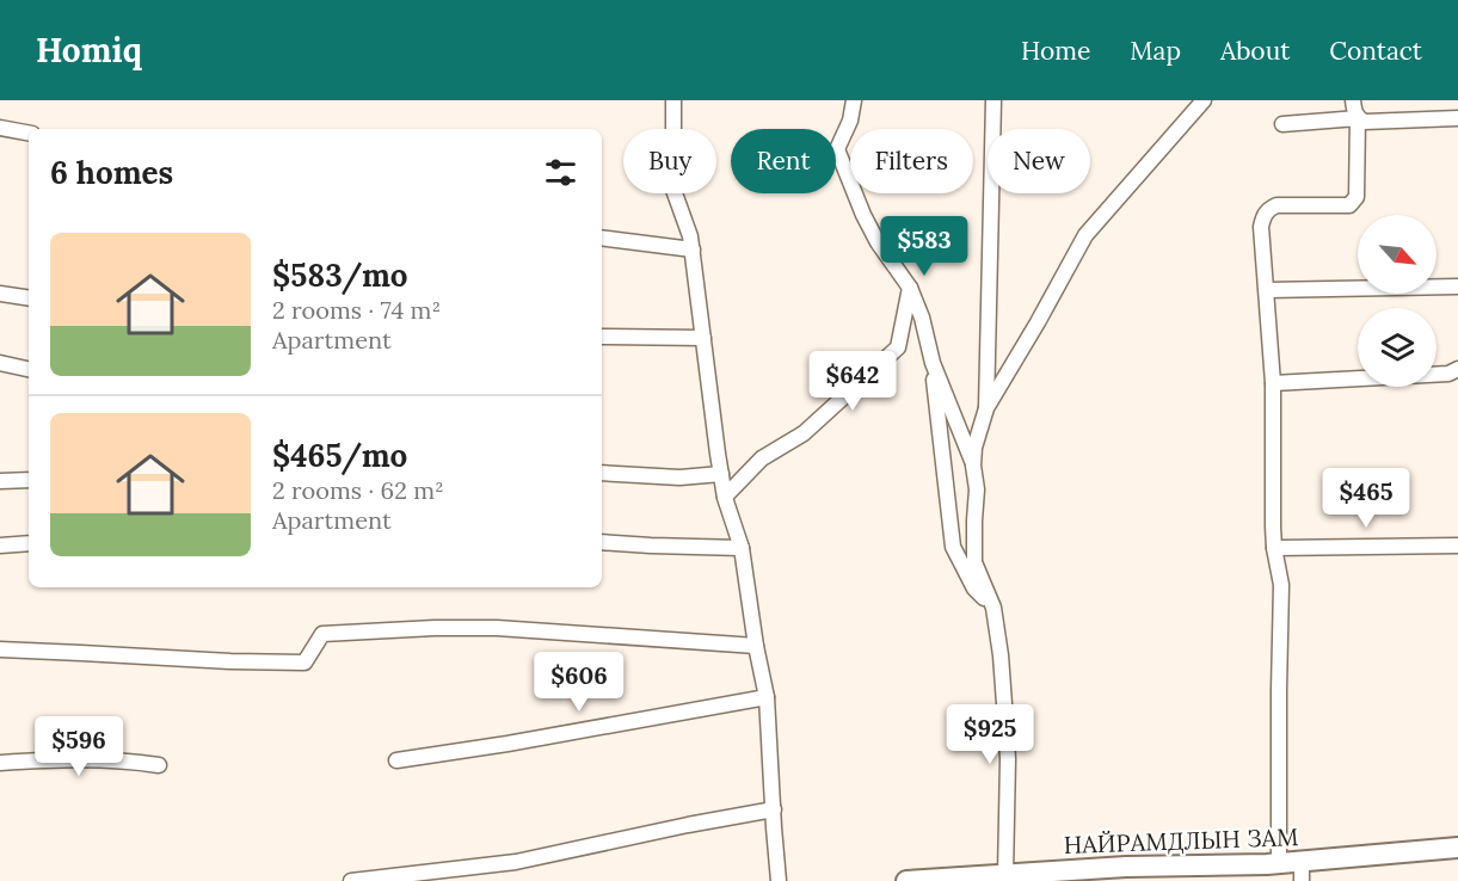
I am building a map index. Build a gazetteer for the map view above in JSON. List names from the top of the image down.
{
  "streets": {
    "main road": ["НАЙРАМДЛЫН ЗАМ"]
  },
  "north": "bottom right",
  "page": {
    "header": "Homiq",
    "nav": [
      "Home",
      "Map",
      "About",
      "Contact"
    ],
    "chip": [
      "Buy",
      "Rent",
      "Filters",
      "New"
    ],
    "heading": "6 homes",
    "list": [
      {
        "name": "$583/mo",
        "note": "2 rooms · 74 m² · Apartment"
      },
      {
        "name": "$465/mo",
        "note": "2 rooms · 62 m² · Apartment"
      }
    ],
    "price": [
      "$583",
      "$642",
      "$465",
      "$606",
      "$925",
      "$596"
    ]
  }
}
